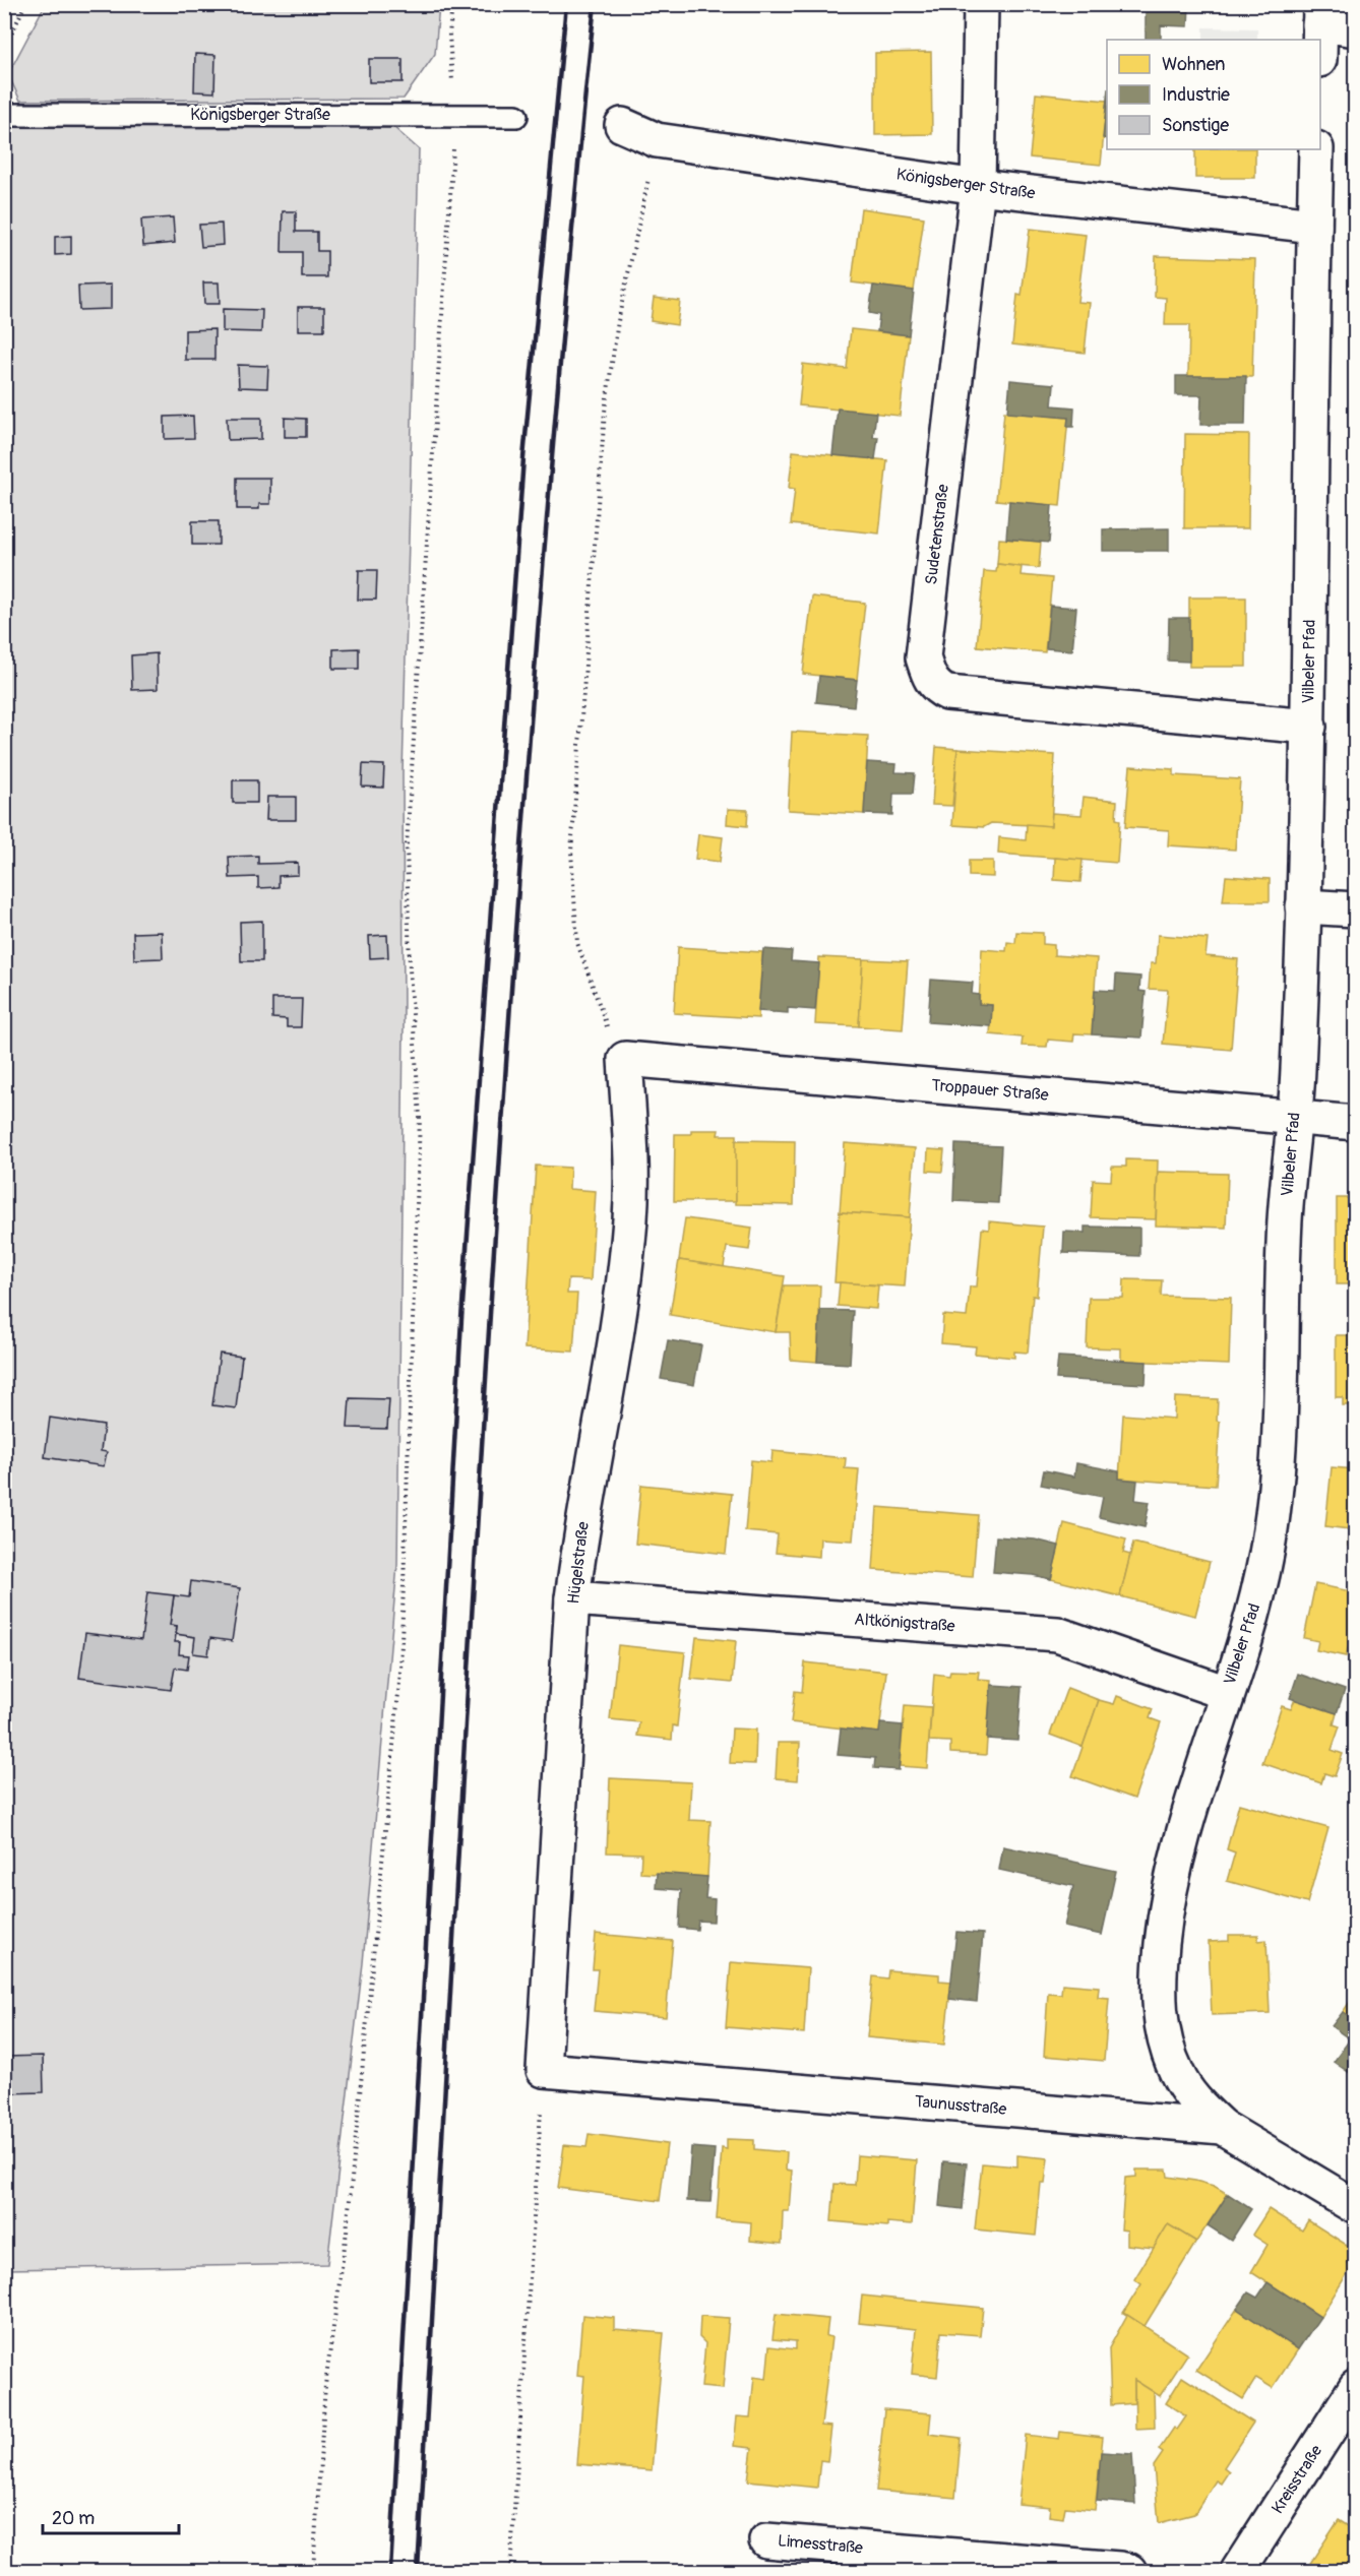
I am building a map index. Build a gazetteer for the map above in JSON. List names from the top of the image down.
{
  "streets": {
    "street": [
      "Königsberger Straße",
      "Sudetenstraße",
      "Vilbeler Pfad",
      "Troppauer Straße",
      "Hügelstraße",
      "Altkönigstraße",
      "Taunusstraße",
      "Kreisstraße",
      "Limesstraße"
    ]
  },
  "crossings": [
    ["Königsberger Straße", "Sudetenstraße"],
    ["Königsberger Straße", "Vilbeler Pfad"],
    ["Sudetenstraße", "Vilbeler Pfad"],
    ["Vilbeler Pfad", "Troppauer Straße"],
    ["Vilbeler Pfad", "Altkönigstraße"],
    ["Vilbeler Pfad", "Taunusstraße"],
    ["Troppauer Straße", "Hügelstraße"],
    ["Hügelstraße", "Altkönigstraße"],
    ["Hügelstraße", "Taunusstraße"]
  ],
  "legend": ["Wohnen", "Industrie", "Sonstige"],
  "scale_bar": "20 m"
}
